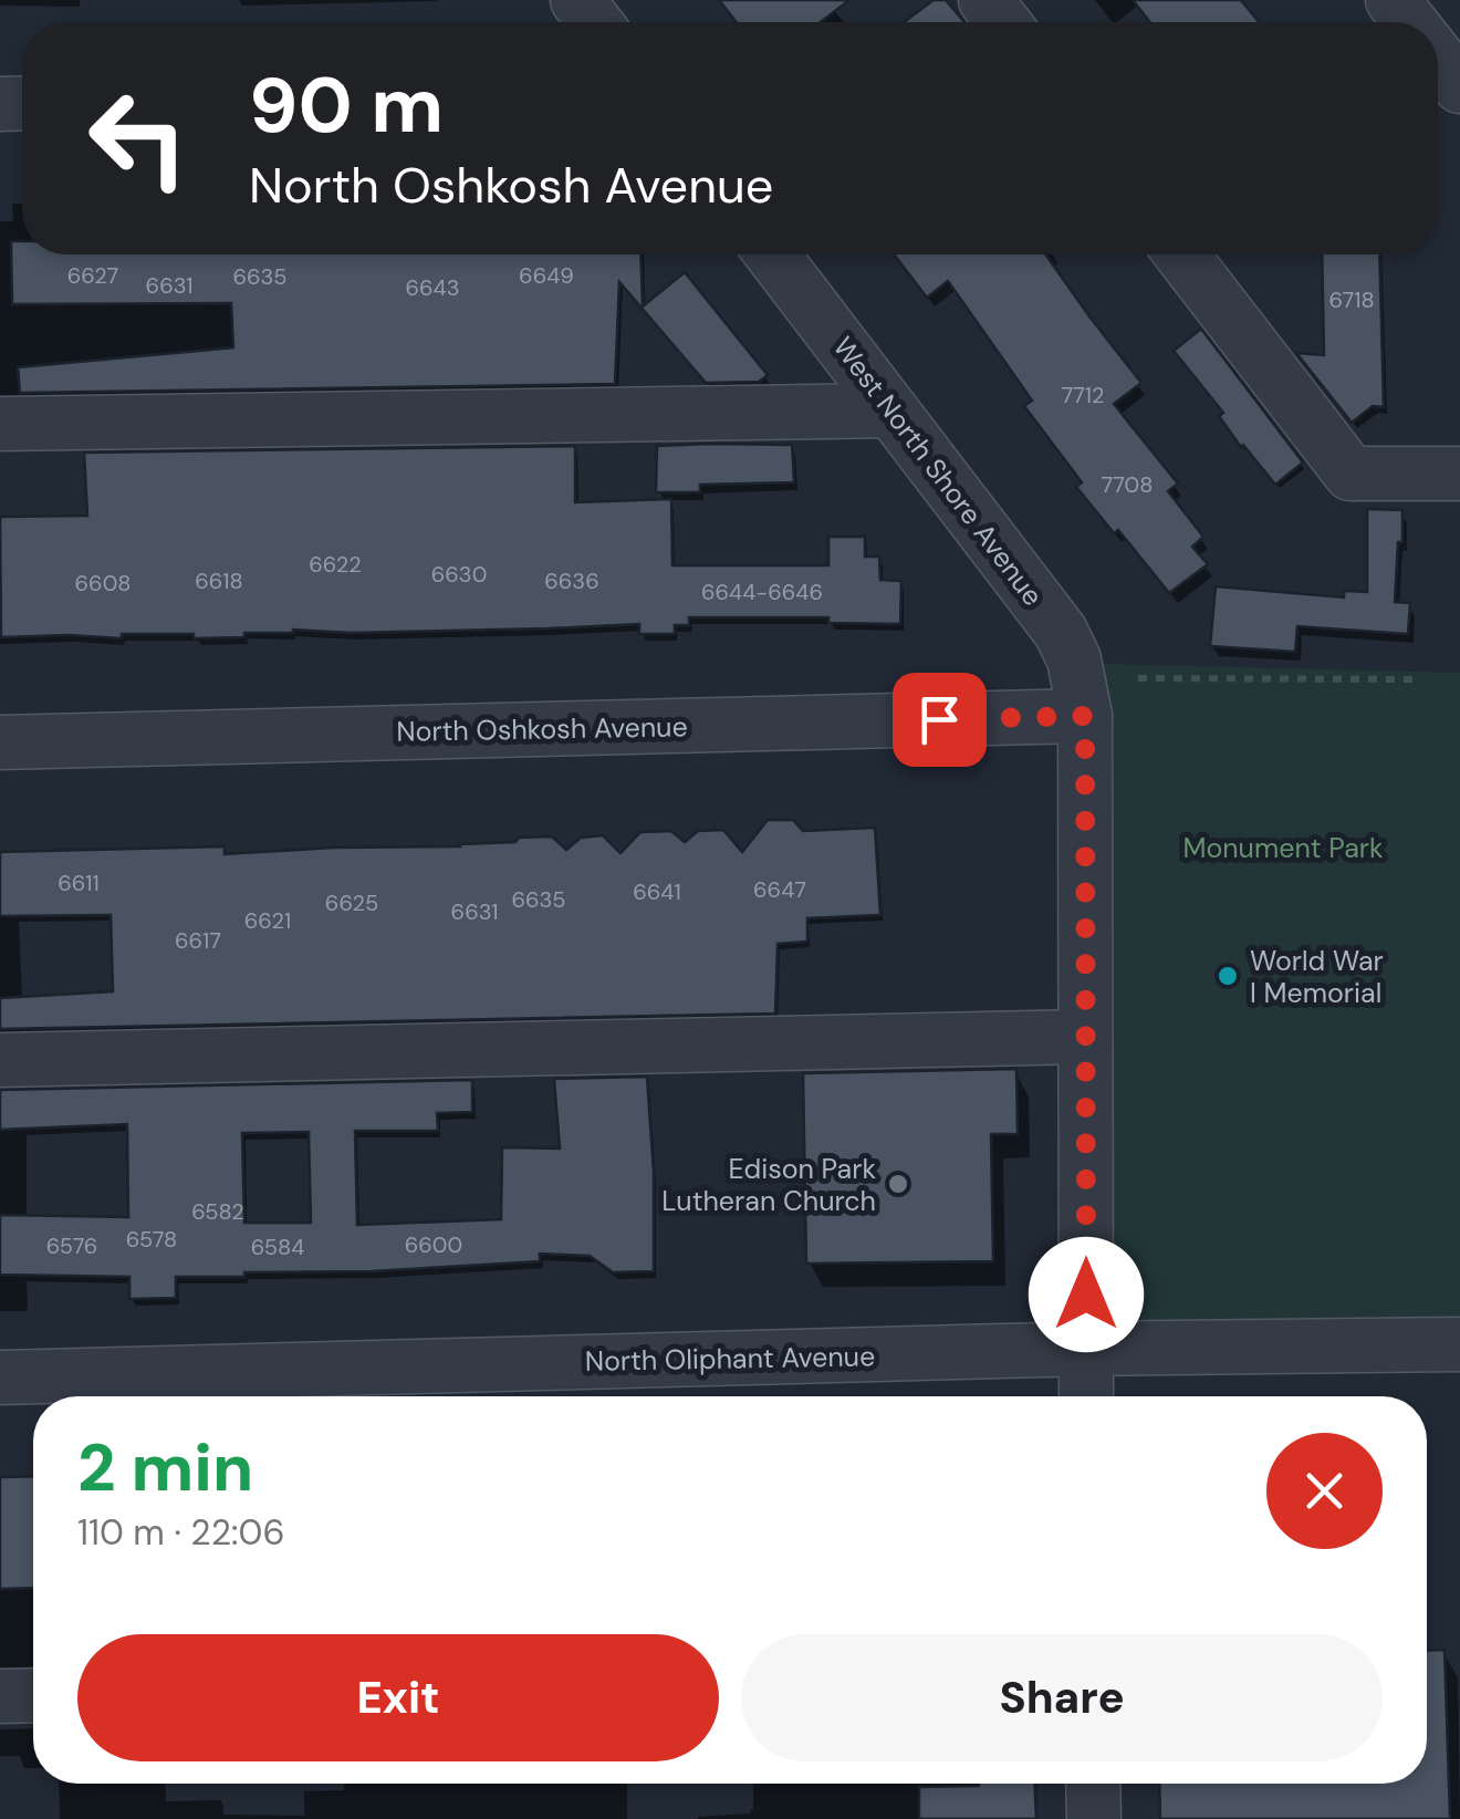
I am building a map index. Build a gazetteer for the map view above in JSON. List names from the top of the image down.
{
  "streets": {
    "street": ["West North Shore Avenue", "North Oshkosh Avenue", "North Oliphant Avenue"]
  },
  "crossings": [
    ["West North Shore Avenue", "North Oshkosh Avenue"],
    ["West North Shore Avenue", "North Oliphant Avenue"]
  ],
  "parks": ["Monument Park"],
  "places": ["World War I Memorial", "Edison Park Lutheran Church"],
  "house_numbers": [
    "6627",
    "6649",
    "6635",
    "6631",
    "6643",
    "6718",
    "7712",
    "7708",
    "6622",
    "6630",
    "6618",
    "6636",
    "6608",
    "6644-6646",
    "6611",
    "6647",
    "6641",
    "6635",
    "6625",
    "6631",
    "6621",
    "6617",
    "6582",
    "6578",
    "6600",
    "6576",
    "6584"
  ],
  "page": {
    "turn": ["90 m", "North Oshkosh Avenue"],
    "heading": ["2 min", "110 m · 22:06"],
    "buttons": ["Exit", "Share"]
  }
}
